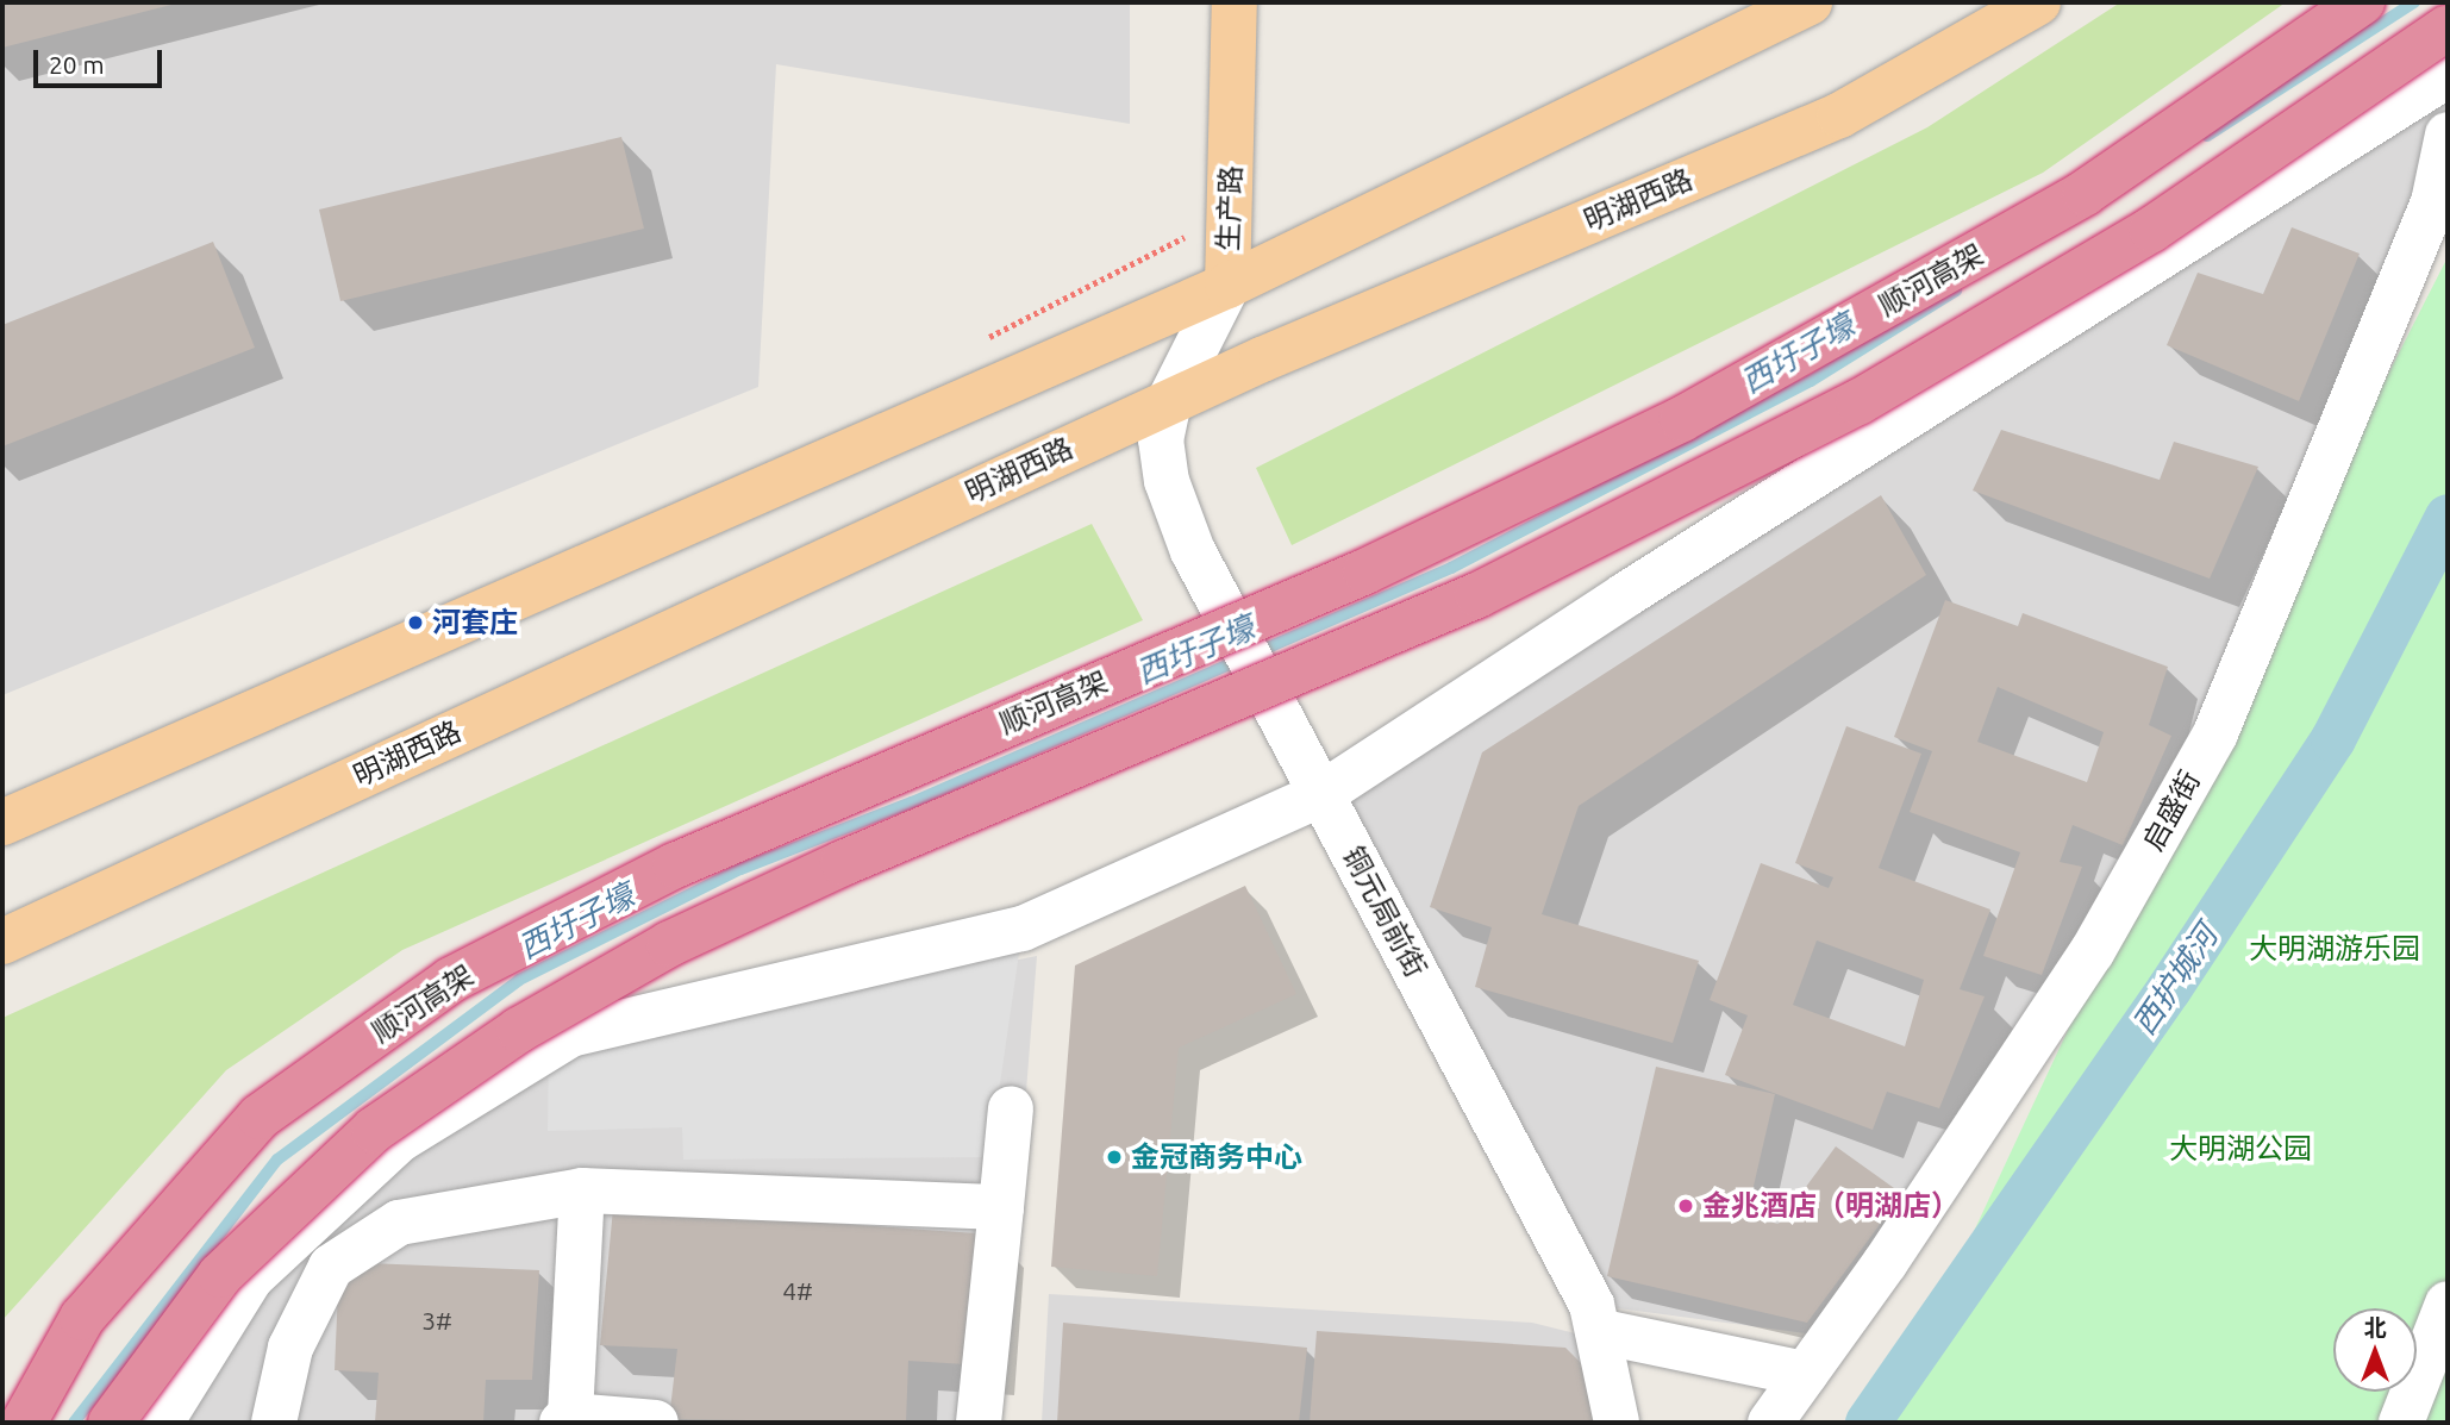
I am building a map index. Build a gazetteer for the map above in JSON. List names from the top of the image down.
{
  "streets": {
    "highway": ["顺河高架"],
    "main road": ["明湖西路", "生产路"],
    "street": ["启盛街", "铜元局前街"]
  },
  "crossings": [
    ["明湖西路", "生产路"],
    ["明湖西路", "铜元局前街"],
    ["生产路", "铜元局前街"]
  ],
  "water": ["西圩子壕", "西护城河"],
  "parks": ["大明湖游乐园", "大明湖公园"],
  "places": ["河套庄", "金冠商务中心", "金兆酒店（明湖店）"],
  "house_numbers": ["4#", "3#"],
  "scale_bar": "20 m",
  "north": "top"
}
